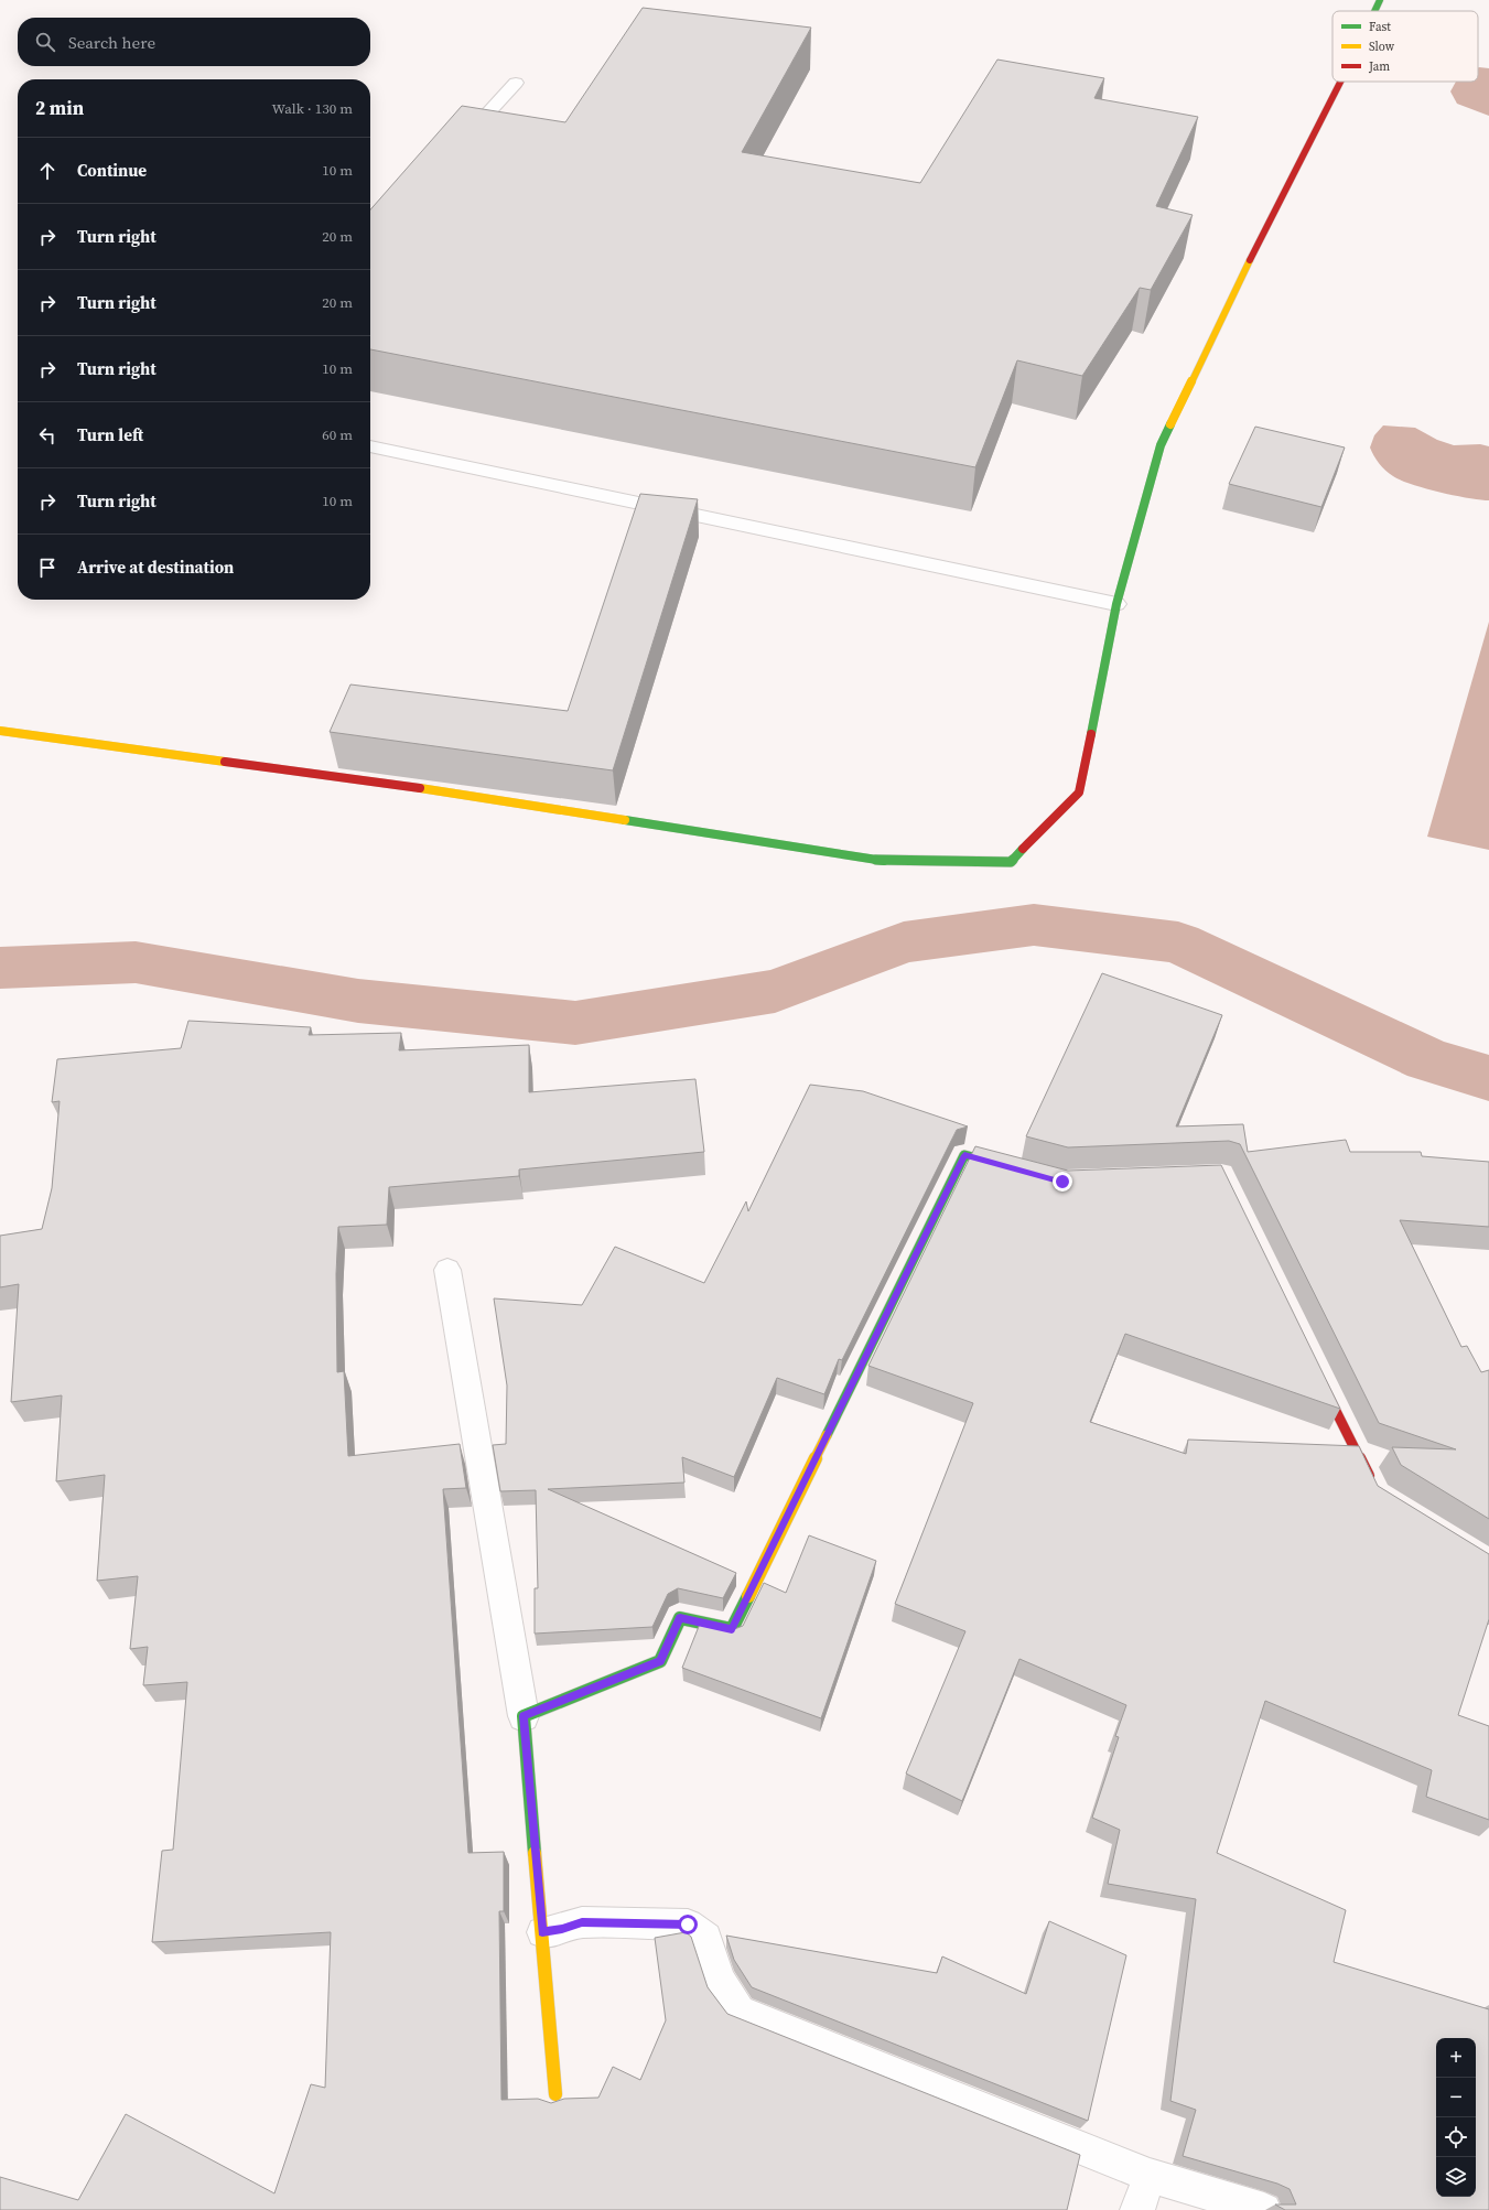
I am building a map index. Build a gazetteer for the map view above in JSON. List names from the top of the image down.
{
  "legend": ["Fast", "Slow", "Jam"],
  "page": {
    "search": "Search here",
    "heading": ["2 min", "Walk · 130 m"],
    "list": [
      ["Continue", "10 m"],
      ["Turn right", "20 m"],
      ["Turn right", "20 m"],
      ["Turn right", "10 m"],
      ["Turn left", "60 m"],
      ["Turn right", "10 m"],
      "Arrive at destination"
    ],
    "map_buttons": ["+", "−"]
  }
}
